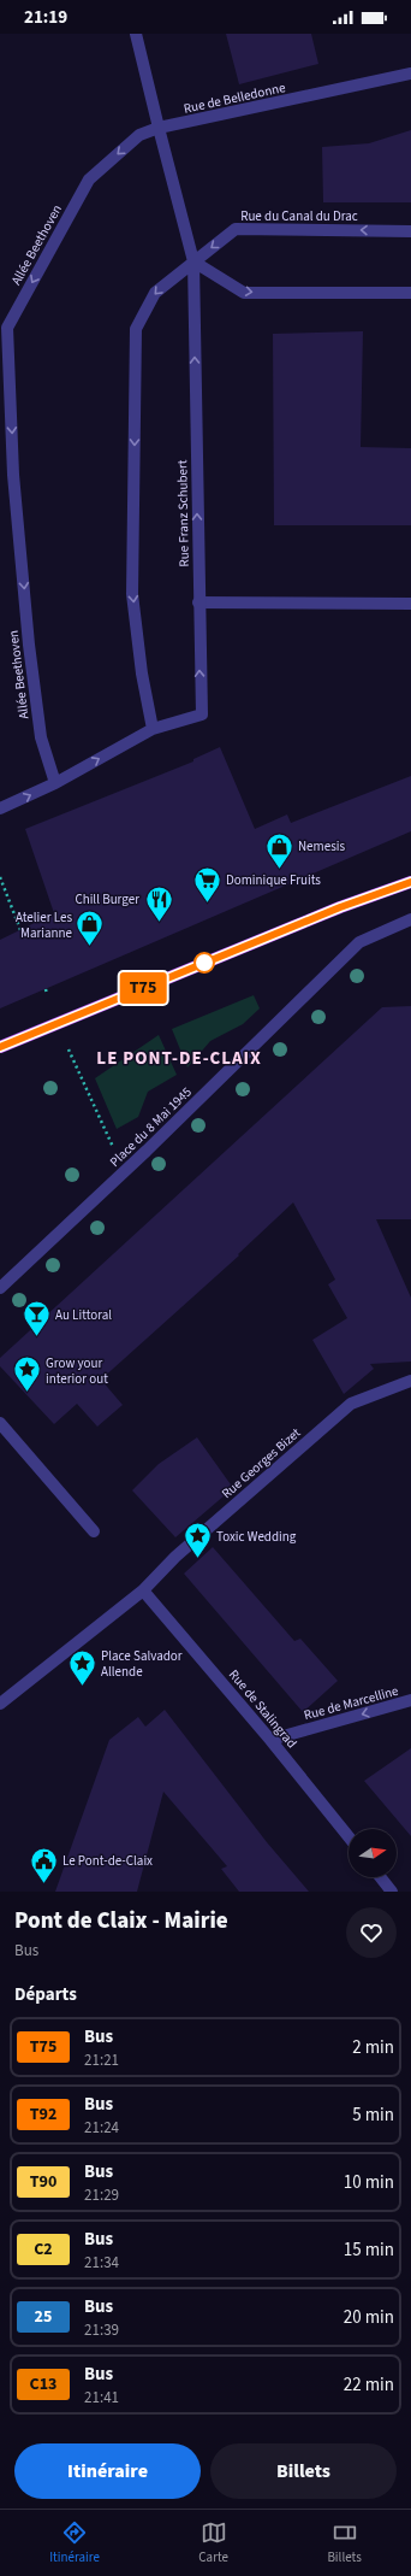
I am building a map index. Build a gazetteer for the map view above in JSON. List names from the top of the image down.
{
  "streets": {
    "street": [
      "Rue de Belledonne",
      "Rue du Canal du Drac",
      "Allée Beethoven",
      "Rue Franz Schubert",
      "Place du 8 Mai 1945",
      "Rue Georges Bizet",
      "Rue de Marcelline",
      "Rue de Stalingrad"
    ]
  },
  "crossings": [
    ["Rue de Belledonne", "Allée Beethoven"],
    ["Rue de Belledonne", "Rue Franz Schubert"],
    ["Rue du Canal du Drac", "Rue Franz Schubert"],
    ["Allée Beethoven", "Rue Franz Schubert"],
    ["Rue Georges Bizet", "Rue de Stalingrad"],
    ["Rue de Marcelline", "Rue de Stalingrad"]
  ],
  "one_way": ["Allée Beethoven", "Rue de Marcelline"],
  "districts": ["LE PONT-DE-CLAIX"],
  "places": {
    "shop": ["Nemesis", "Atelier Les Marianne"],
    "supermarket": ["Dominique Fruits"],
    "restaurant": ["Chill Burger"],
    "bar": ["Au Littoral"],
    "place": ["Grow your interior out", "Toxic Wedding", "Place Salvador Allende"],
    "public building": ["Le Pont-de-Claix"]
  },
  "lines": ["bus line T75"],
  "north": "right",
  "page": {
    "status": "21:19",
    "on_map": "T75",
    "heading": [
      ["Pont de Claix - Mairie", "Bus"],
      "Départs"
    ],
    "list": [
      {
        "mark": "T75",
        "name": "Bus",
        "note": "21:21",
        "value": "2 min"
      },
      {
        "mark": "T92",
        "name": "Bus",
        "note": "21:24",
        "value": "5 min"
      },
      {
        "mark": "T90",
        "name": "Bus",
        "note": "21:29",
        "value": "10 min"
      },
      {
        "mark": "C2",
        "name": "Bus",
        "note": "21:34",
        "value": "15 min"
      },
      {
        "mark": "25",
        "name": "Bus",
        "note": "21:39",
        "value": "20 min"
      },
      {
        "mark": "C13",
        "name": "Bus",
        "note": "21:41",
        "value": "22 min"
      }
    ],
    "buttons": ["Itinéraire", "Billets"],
    "tabs": ["Itinéraire", "Carte", "Billets"]
  }
}
